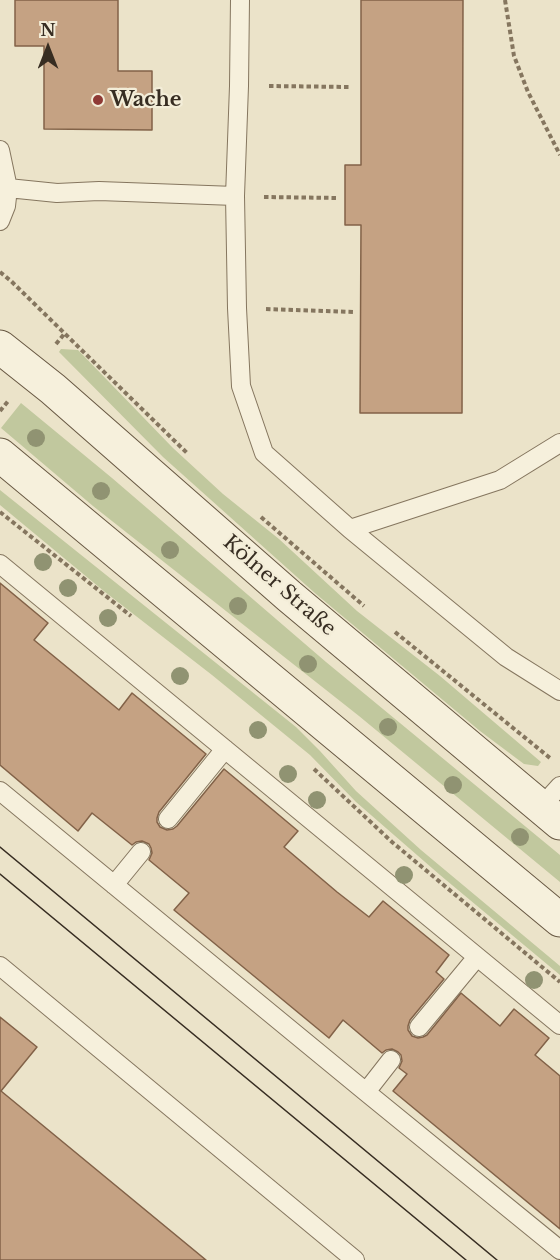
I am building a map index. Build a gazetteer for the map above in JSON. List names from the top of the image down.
{
  "streets": {
    "main road": ["Kölner Straße"]
  },
  "places": ["Wache"],
  "north": "top"
}
